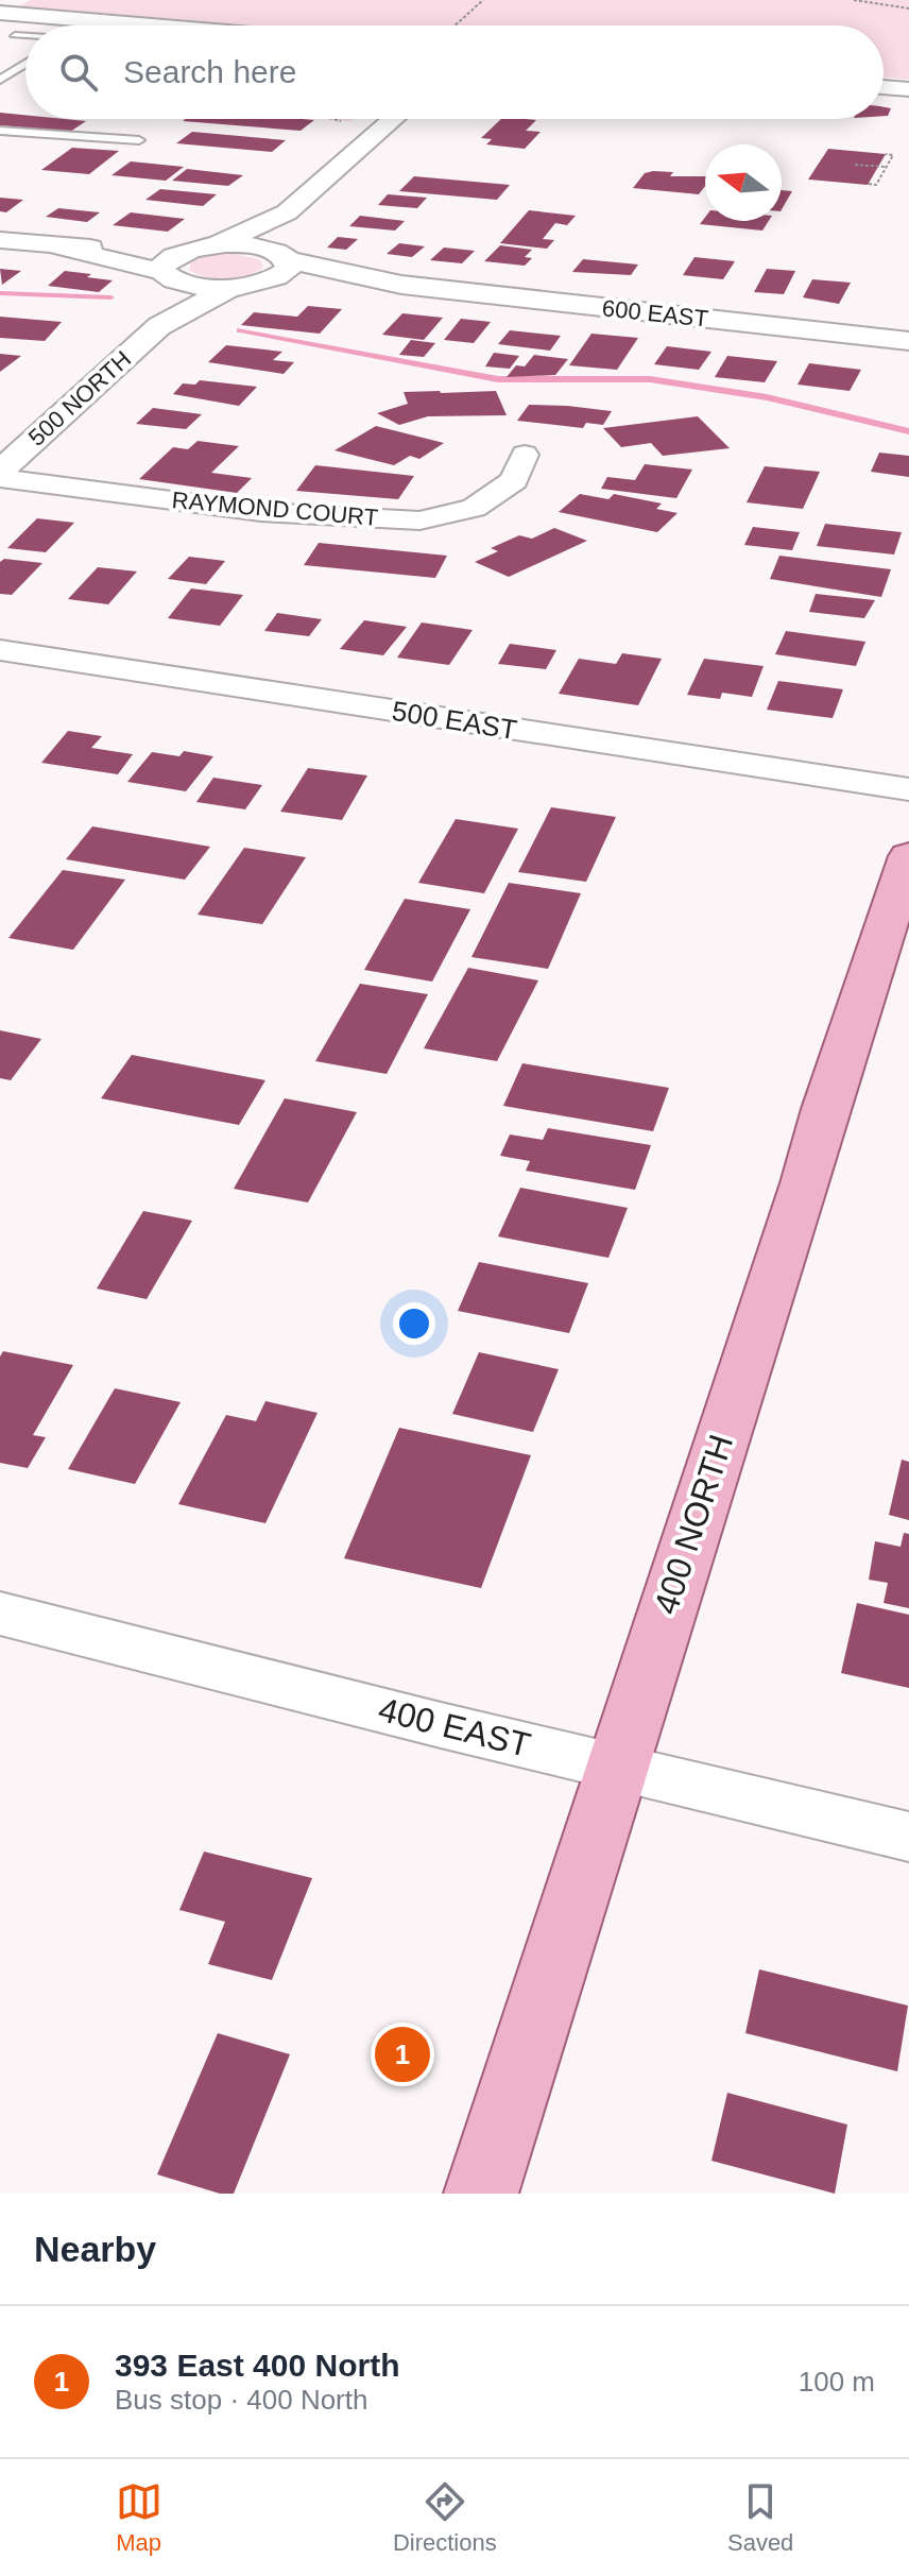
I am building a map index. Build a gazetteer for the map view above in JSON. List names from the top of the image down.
{
  "streets": {
    "main road": ["600 EAST", "500 NORTH", "400 NORTH"],
    "street": ["RAYMOND COURT", "500 EAST", "400 EAST"]
  },
  "crossings": [
    ["600 EAST", "500 NORTH"],
    ["500 NORTH", "RAYMOND COURT"],
    ["400 NORTH", "400 EAST"]
  ],
  "north": "left",
  "page": {
    "search": "Search here",
    "pins": "1",
    "heading": "Nearby",
    "list": [
      {
        "mark": "1",
        "name": "393 East 400 North",
        "note": "Bus stop · 400 North",
        "value": "100 m"
      }
    ],
    "nav": ["Map", "Directions", "Saved"]
  }
}
